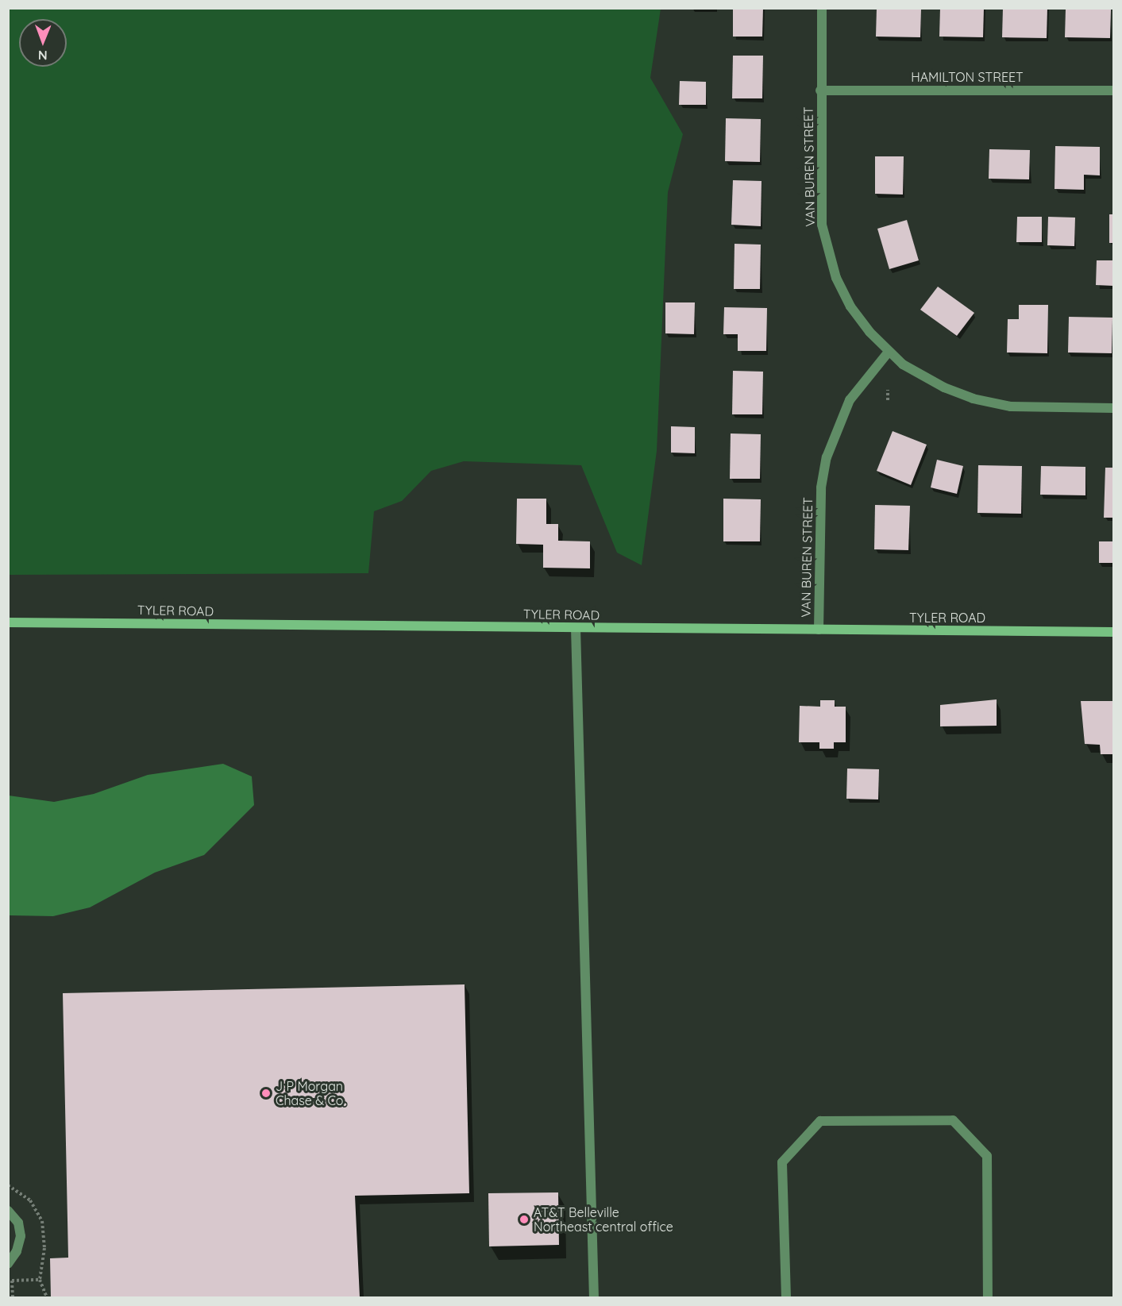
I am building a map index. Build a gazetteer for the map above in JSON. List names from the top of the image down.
{
  "streets": {
    "street": ["HAMILTON STREET", "VAN BUREN STREET", "TYLER ROAD"]
  },
  "crossings": [
    ["HAMILTON STREET", "VAN BUREN STREET"],
    ["VAN BUREN STREET", "TYLER ROAD"]
  ],
  "places": ["J P Morgan Chase & Co.", "AT&T Belleville Northeast central office"],
  "north": "bottom"
}
